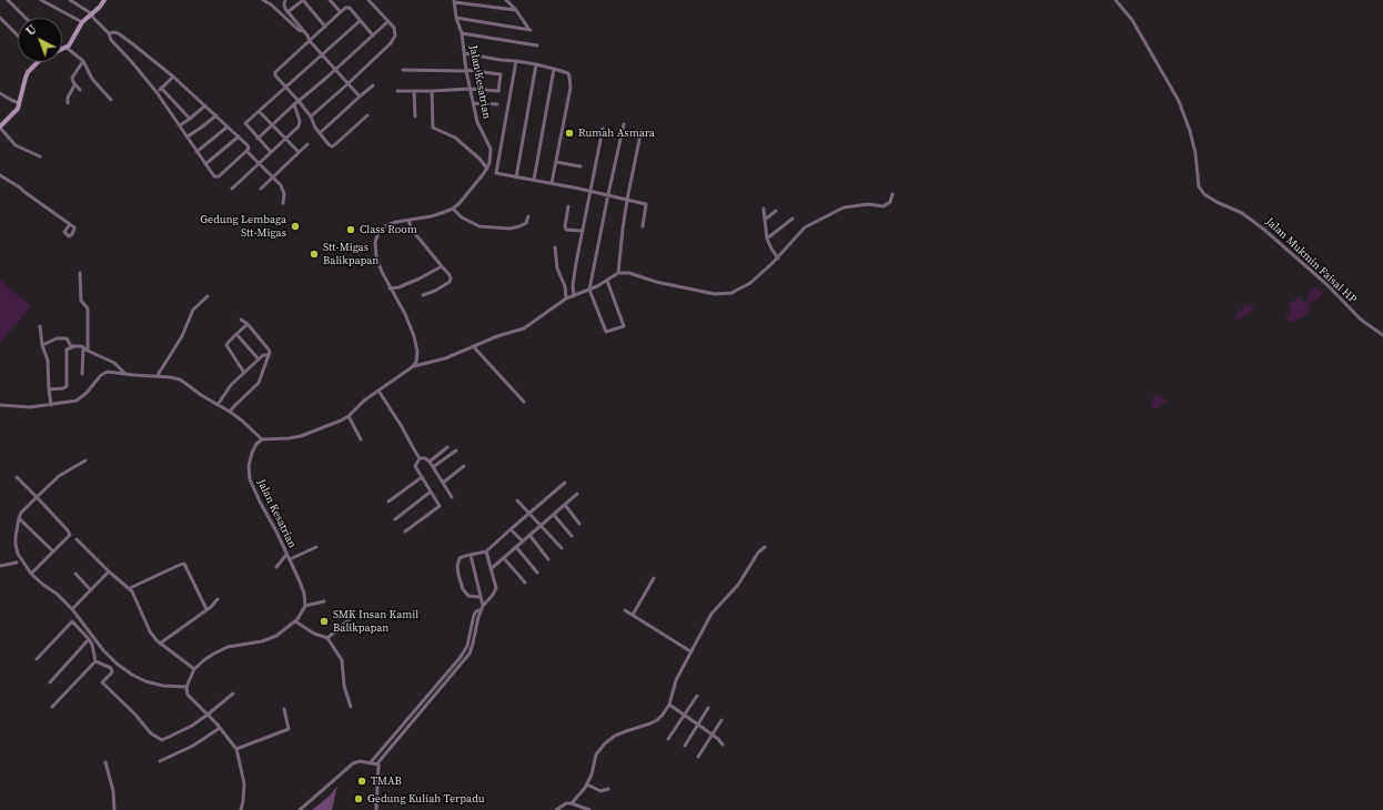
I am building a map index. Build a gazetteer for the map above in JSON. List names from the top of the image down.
{
  "streets": {
    "street": ["Jalan Kesatrian", "Jalan Mukmin Faisal HP"]
  },
  "places": [
    "Rumah Asmara",
    "Gedung Lembaga Stt-Migas",
    "Class Room",
    "Stt-Migas Balikpapan",
    "SMK Insan Kamil Balikpapan",
    "TMAB",
    "Gedung Kuliah Terpadu"
  ],
  "north": "top left"
}
